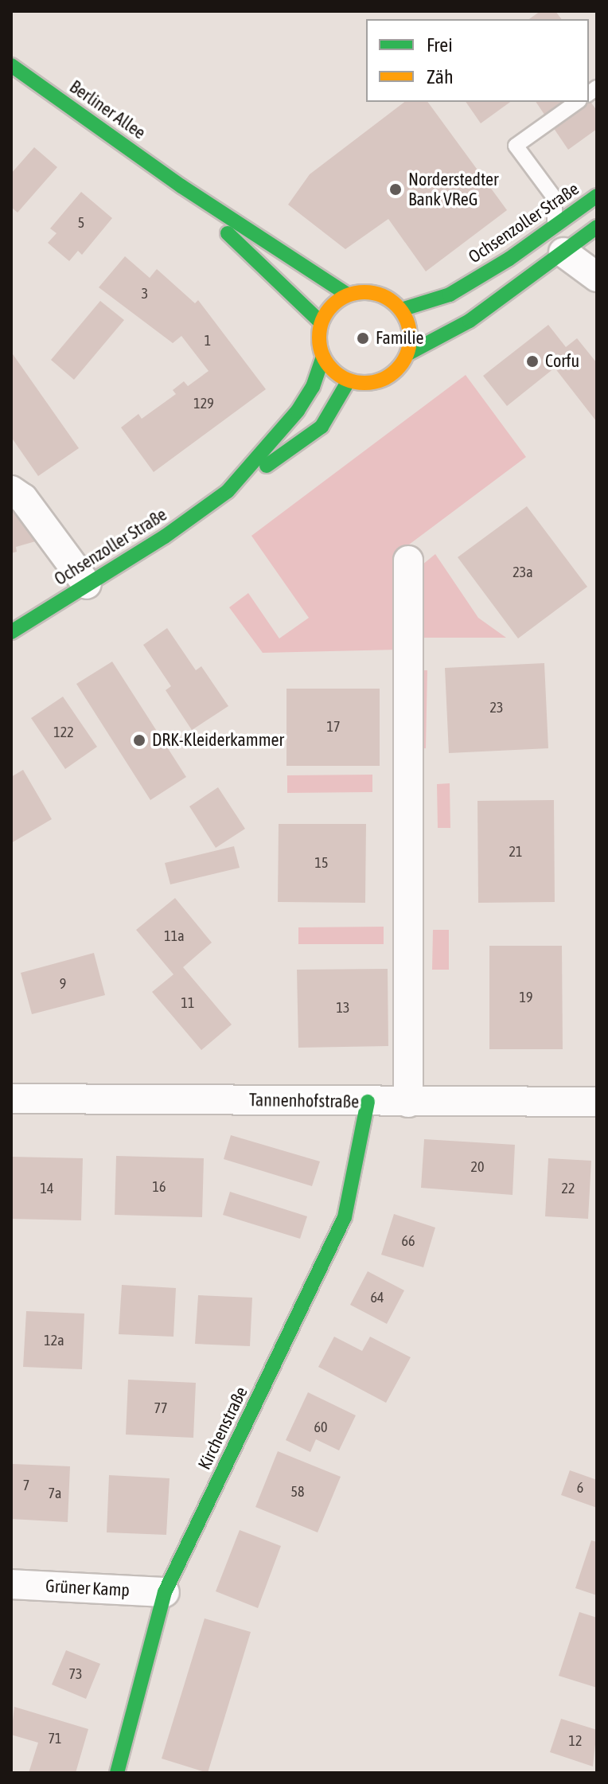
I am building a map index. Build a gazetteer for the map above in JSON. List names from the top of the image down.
{
  "streets": {
    "main road": ["Berliner Allee", "Ochsenzoller Straße", "Kirchenstraße"],
    "street": ["Tannenhofstraße", "Grüner Kamp"]
  },
  "crossings": [
    ["Berliner Allee", "Ochsenzoller Straße"],
    ["Tannenhofstraße", "Kirchenstraße"],
    ["Kirchenstraße", "Grüner Kamp"]
  ],
  "places": [
    "Norderstedter Bank VReG",
    "Familie",
    "Corfu",
    "DRK-Kleiderkammer"
  ],
  "house_numbers": [
    "5",
    "3",
    "1",
    "129",
    "23a",
    "23",
    "17",
    "122",
    "21",
    "15",
    "11a",
    "9",
    "19",
    "11",
    "13",
    "20",
    "16",
    "14",
    "22",
    "66",
    "64",
    "12a",
    "77",
    "60",
    "7",
    "6",
    "58",
    "7a",
    "73",
    "71",
    "12"
  ],
  "legend": ["Frei", "Zäh"]
}
